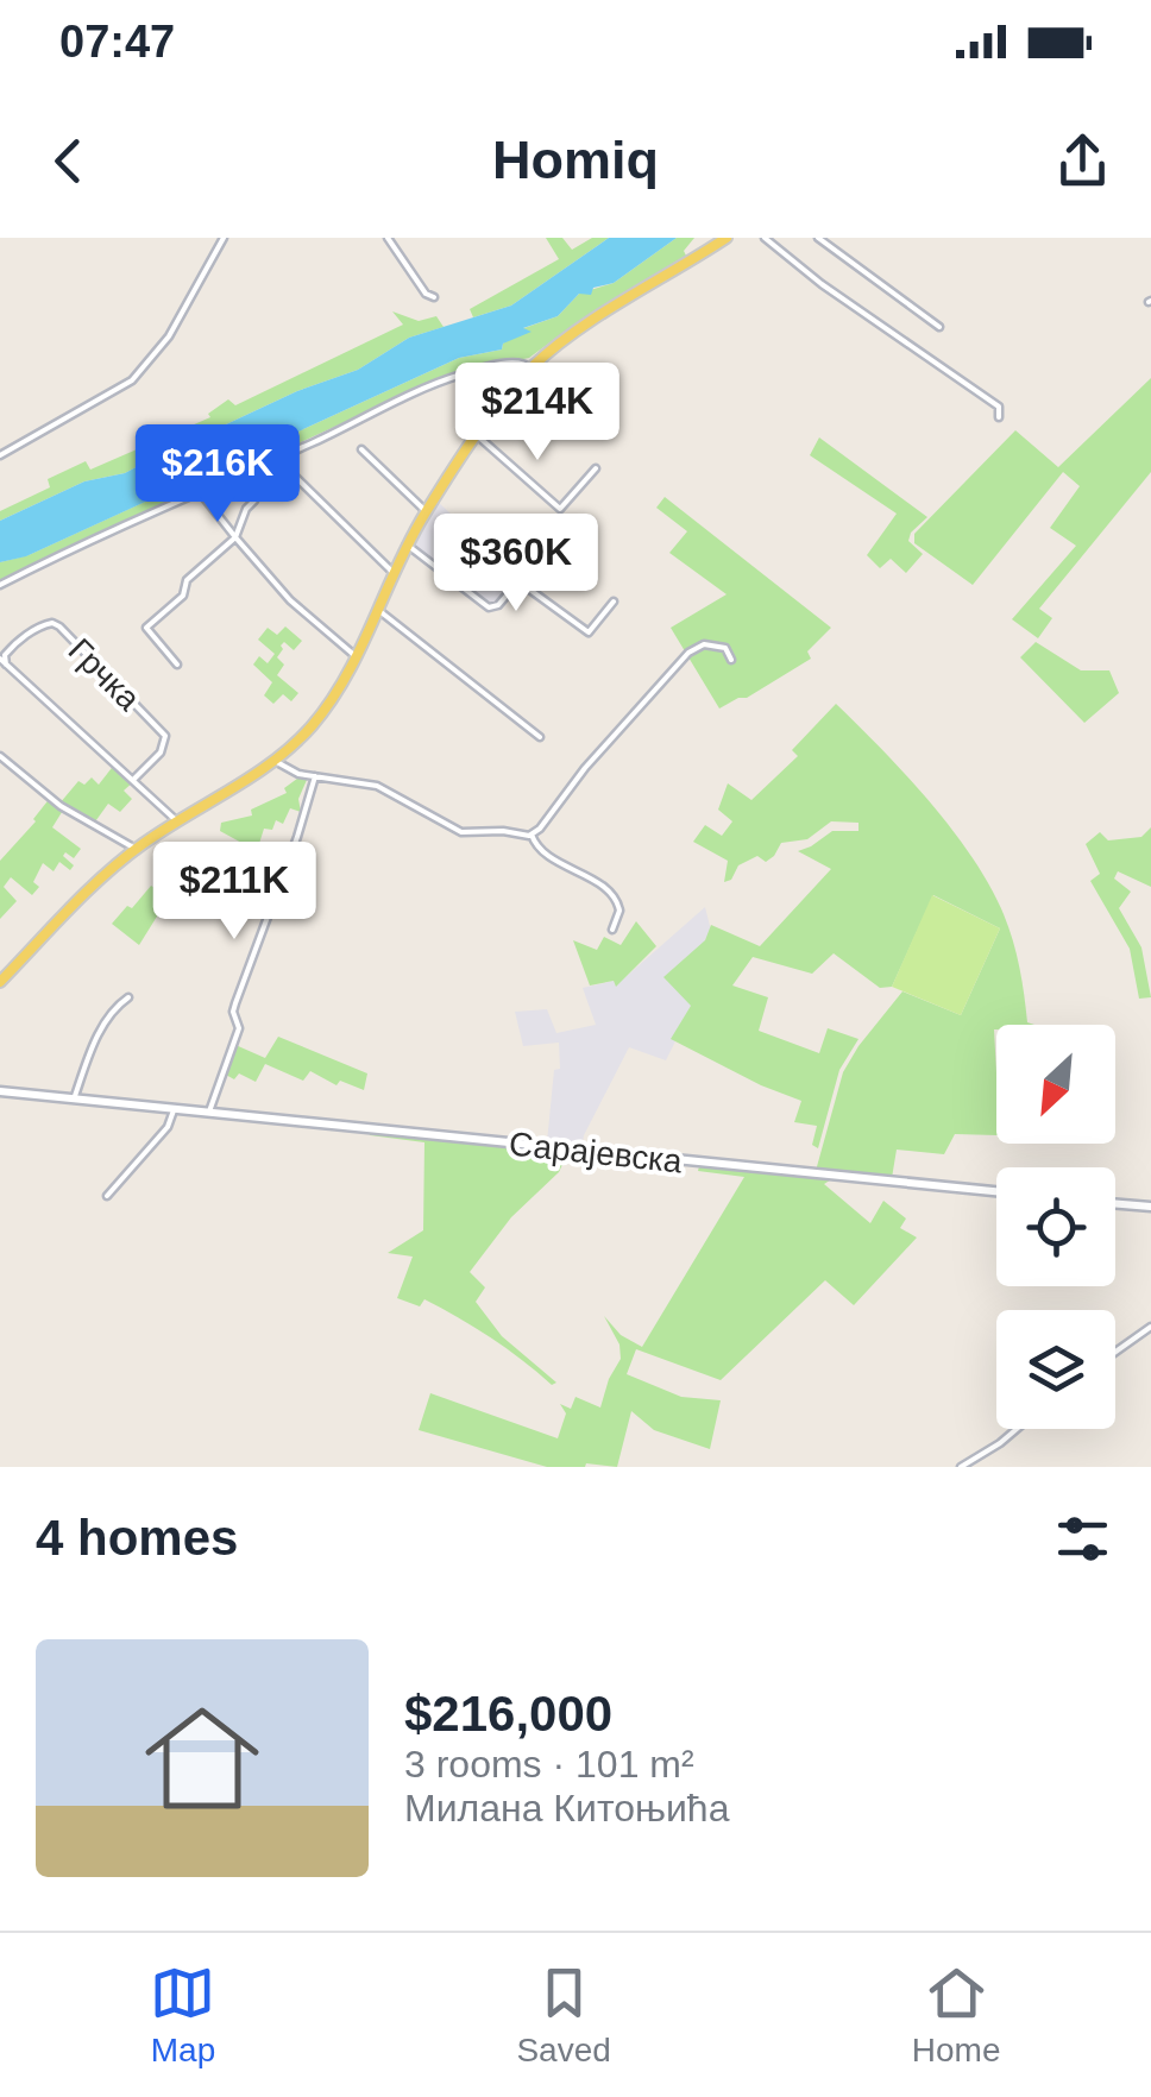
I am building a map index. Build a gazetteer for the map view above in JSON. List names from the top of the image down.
{
  "streets": {
    "main road": ["Сарајевска"],
    "street": ["Грчка"]
  },
  "north": "bottom left",
  "page": {
    "status": "07:47",
    "header": "Homiq",
    "price": [
      "$214K",
      "$216K",
      "$360K",
      "$211K"
    ],
    "heading": "4 homes",
    "list": [
      {
        "name": "$216,000",
        "note": "3 rooms · 101 m² · Милана Китоњића"
      }
    ],
    "tabs": ["Map", "Saved", "Home"]
  }
}
